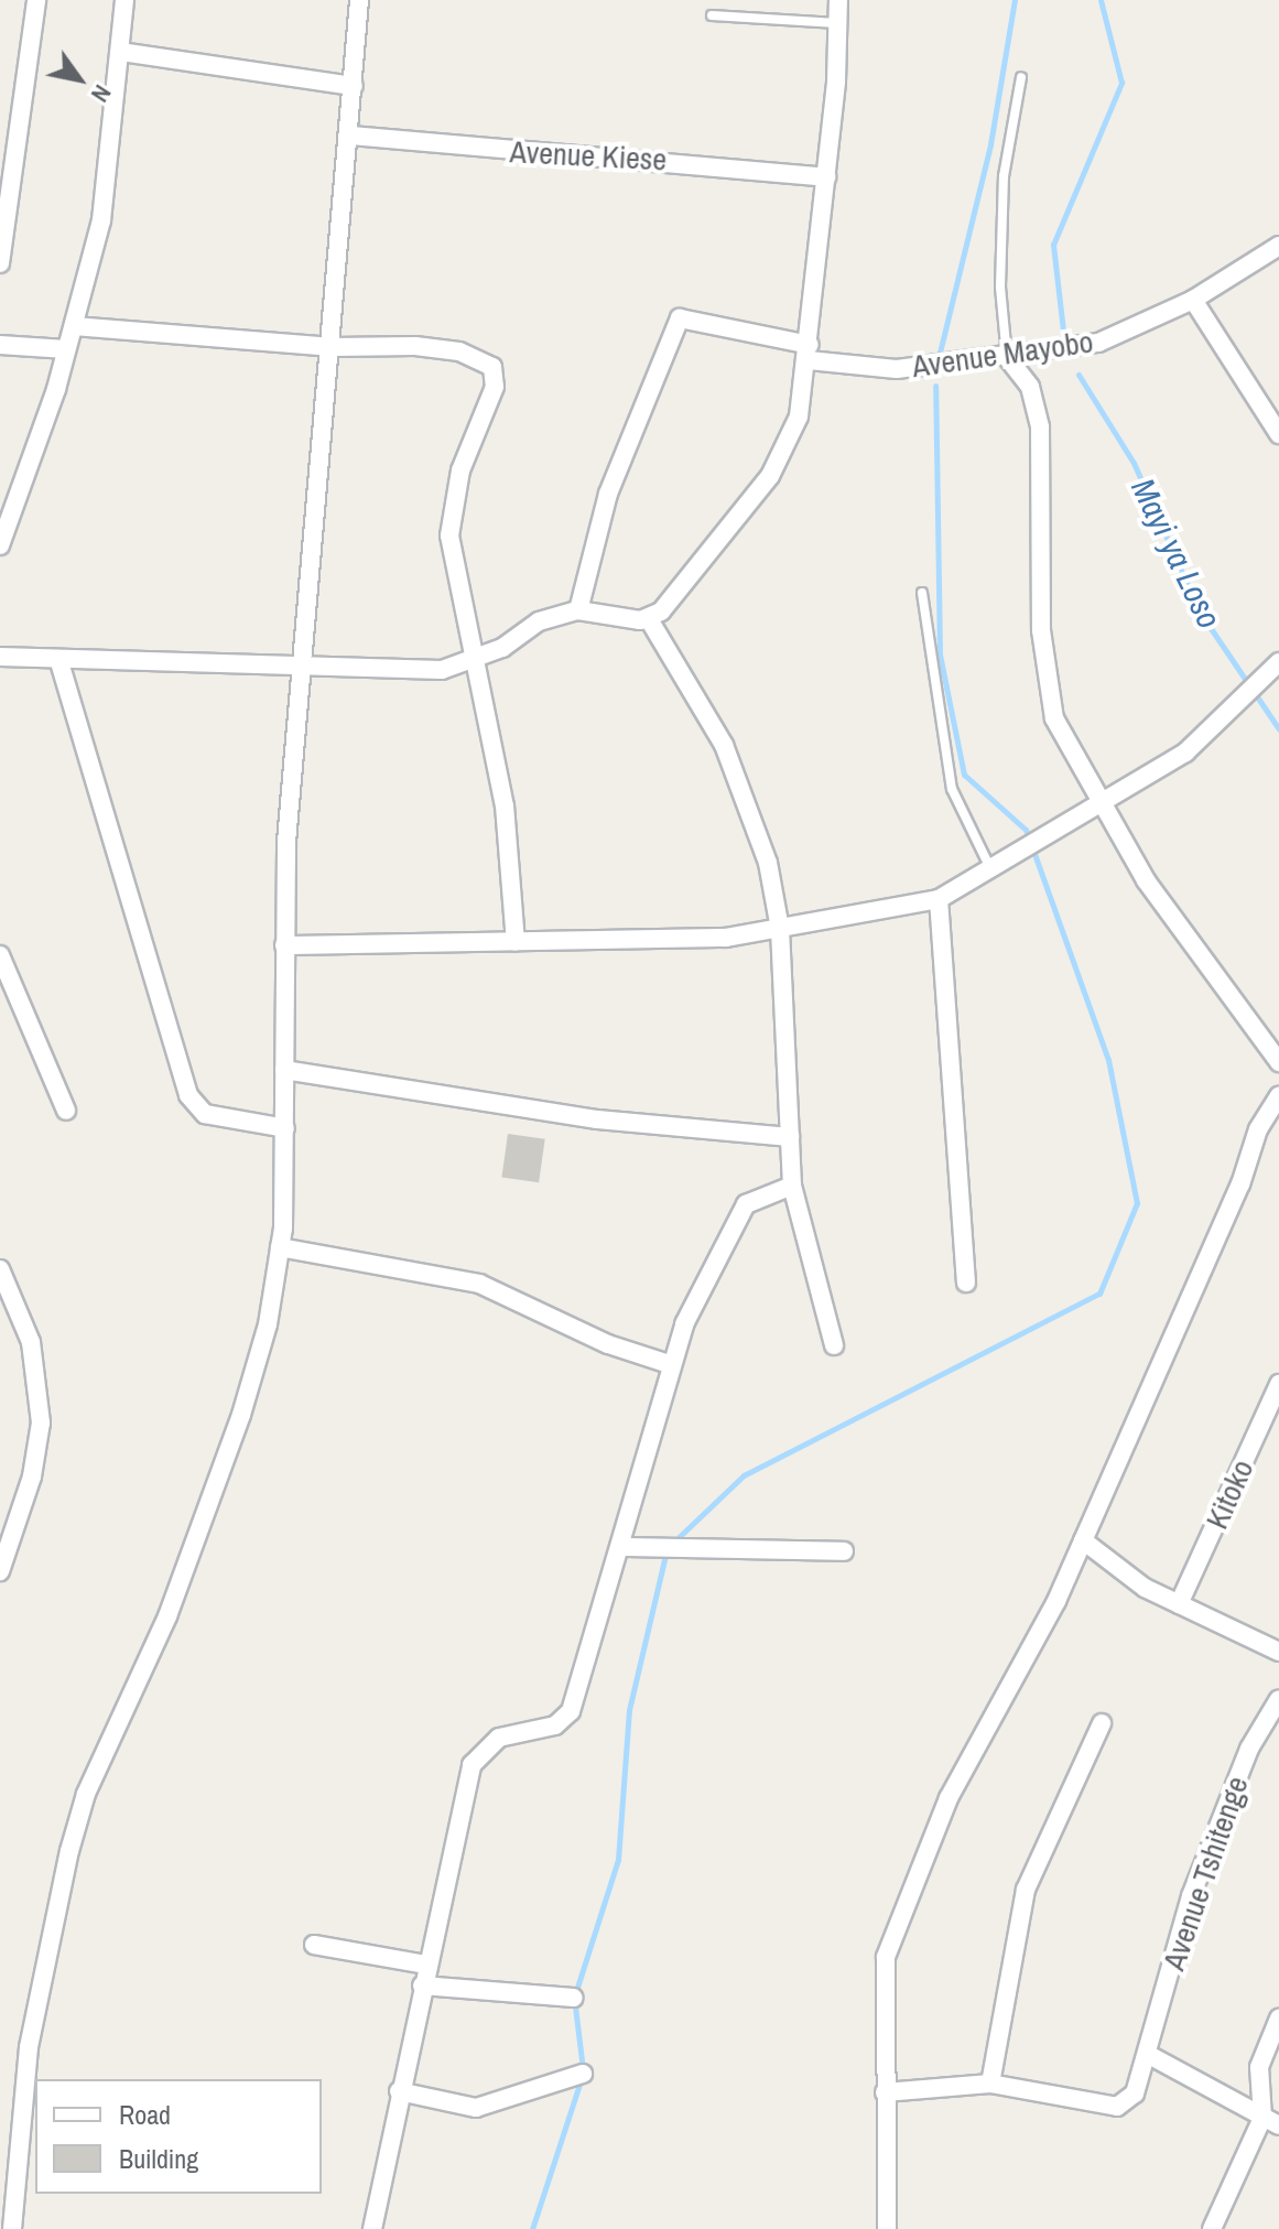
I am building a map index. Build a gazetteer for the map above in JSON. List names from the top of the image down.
{
  "streets": {
    "street": [
      "Avenue Kiese",
      "Avenue Mayobo",
      "Kitoko",
      "Avenue Tshitenge"
    ]
  },
  "water": ["Mayi ya Loso"],
  "legend": ["Road", "Building"],
  "north": "bottom right"
}
